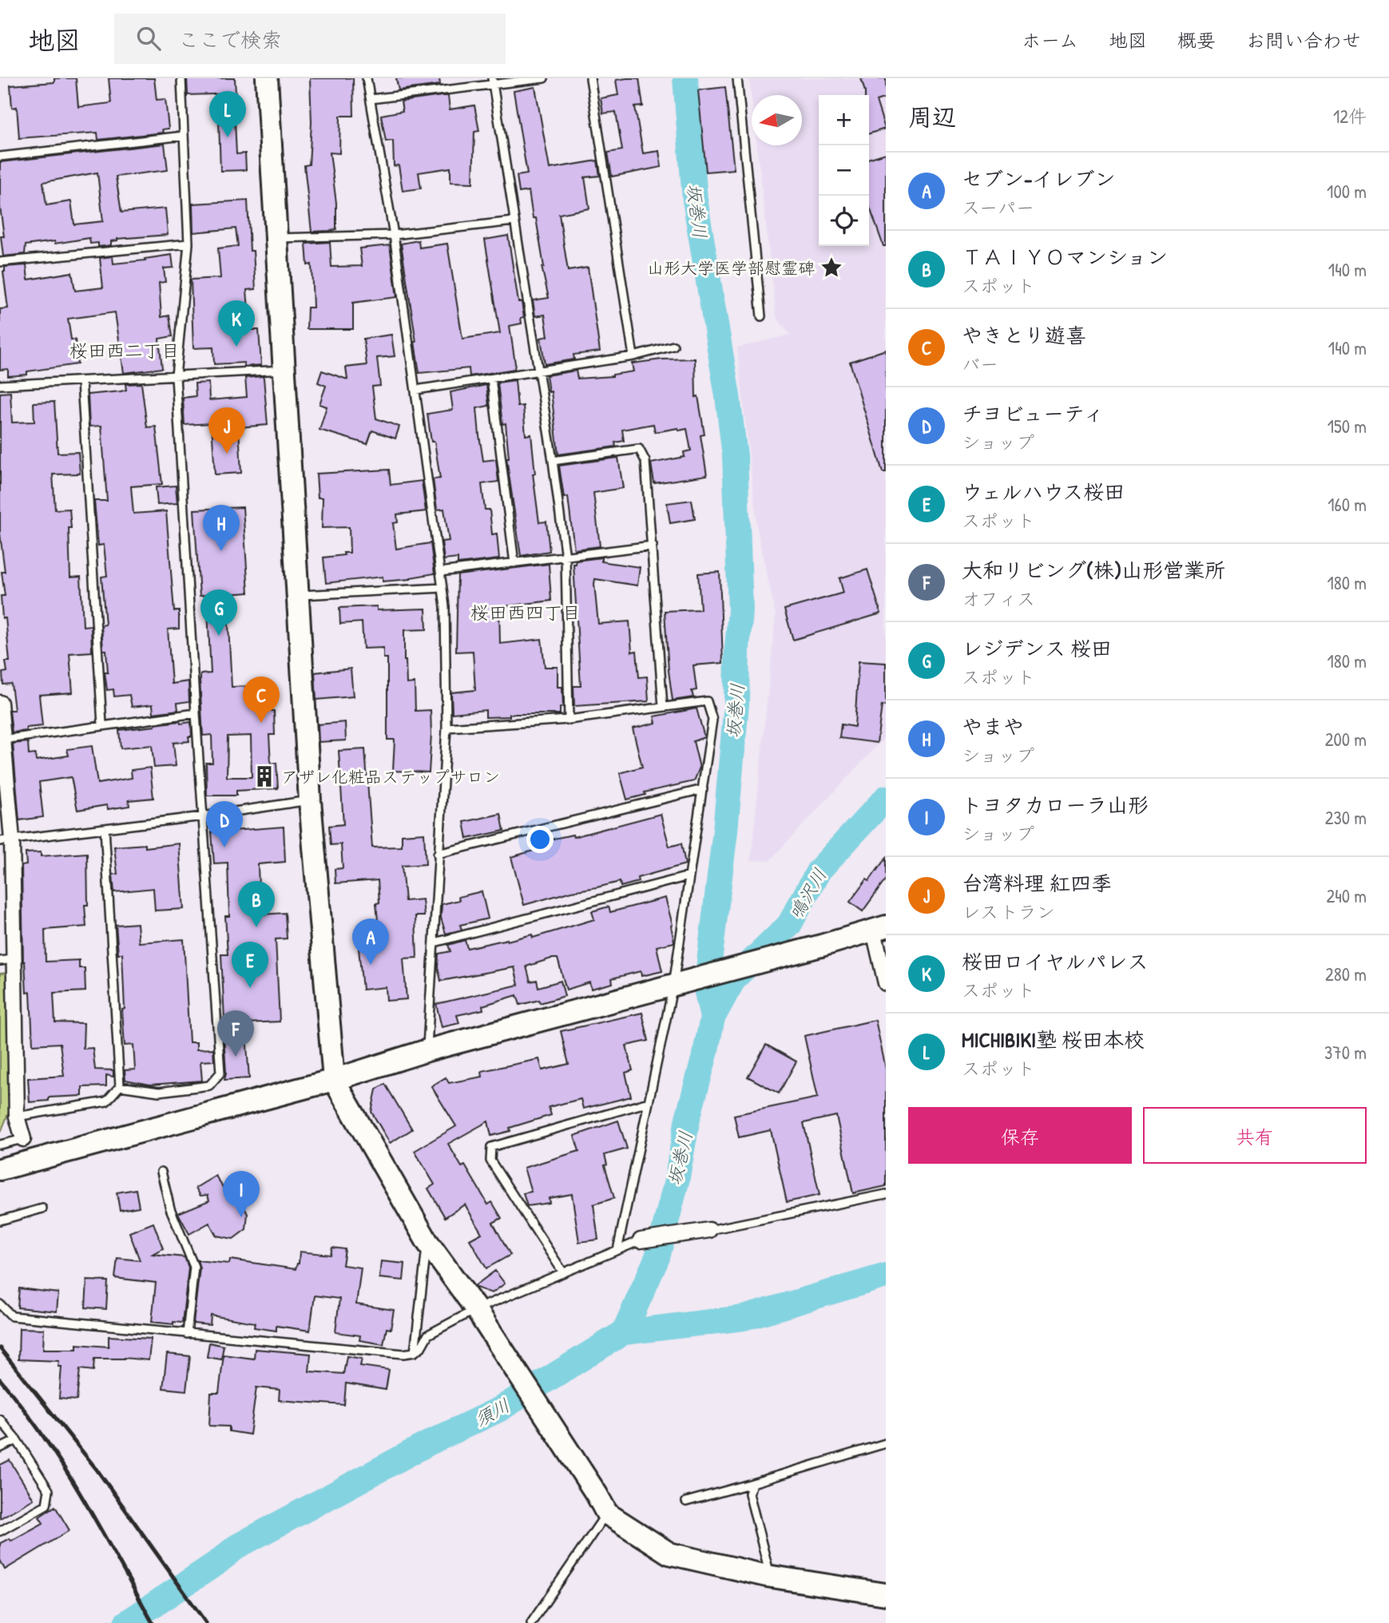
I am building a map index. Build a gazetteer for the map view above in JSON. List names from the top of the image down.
{
  "districts": ["桜田西二丁目", "桜田西四丁目"],
  "water": ["坂巻川", "鳴沢川", "須川"],
  "places": {
    "place": ["山形大学医学部慰霊碑"],
    "building": ["アザレ化粧品ステップサロン"]
  },
  "north": "left",
  "page": {
    "header": "地図",
    "search": "ここで検索",
    "nav": [
      "ホーム",
      "地図",
      "概要",
      "お問い合わせ"
    ],
    "heading": ["周辺", "12件"],
    "pins": [
      "L",
      "K",
      "J",
      "H",
      "G",
      "C",
      "D",
      "B",
      "A",
      "E",
      "F",
      "I"
    ],
    "map_buttons": ["+", "−"],
    "list": [
      {
        "mark": "A",
        "name": "セブン-イレブン",
        "note": "スーパー",
        "value": "100 m"
      },
      {
        "mark": "B",
        "name": "ＴＡＩＹＯマンション",
        "note": "スポット",
        "value": "140 m"
      },
      {
        "mark": "C",
        "name": "やきとり遊喜",
        "note": "バー",
        "value": "140 m"
      },
      {
        "mark": "D",
        "name": "チヨビューティ",
        "note": "ショップ",
        "value": "150 m"
      },
      {
        "mark": "E",
        "name": "ウェルハウス桜田",
        "note": "スポット",
        "value": "160 m"
      },
      {
        "mark": "F",
        "name": "大和リビング(株)山形営業所",
        "note": "オフィス",
        "value": "180 m"
      },
      {
        "mark": "G",
        "name": "レジデンス 桜田",
        "note": "スポット",
        "value": "180 m"
      },
      {
        "mark": "H",
        "name": "やまや",
        "note": "ショップ",
        "value": "200 m"
      },
      {
        "mark": "I",
        "name": "トヨタカローラ山形",
        "note": "ショップ",
        "value": "230 m"
      },
      {
        "mark": "J",
        "name": "台湾料理 紅四季",
        "note": "レストラン",
        "value": "240 m"
      },
      {
        "mark": "K",
        "name": "桜田ロイヤルパレス",
        "note": "スポット",
        "value": "280 m"
      },
      {
        "mark": "L",
        "name": "MICHIBIKI塾 桜田本校",
        "note": "スポット",
        "value": "370 m"
      }
    ],
    "buttons": ["保存", "共有"]
  }
}
